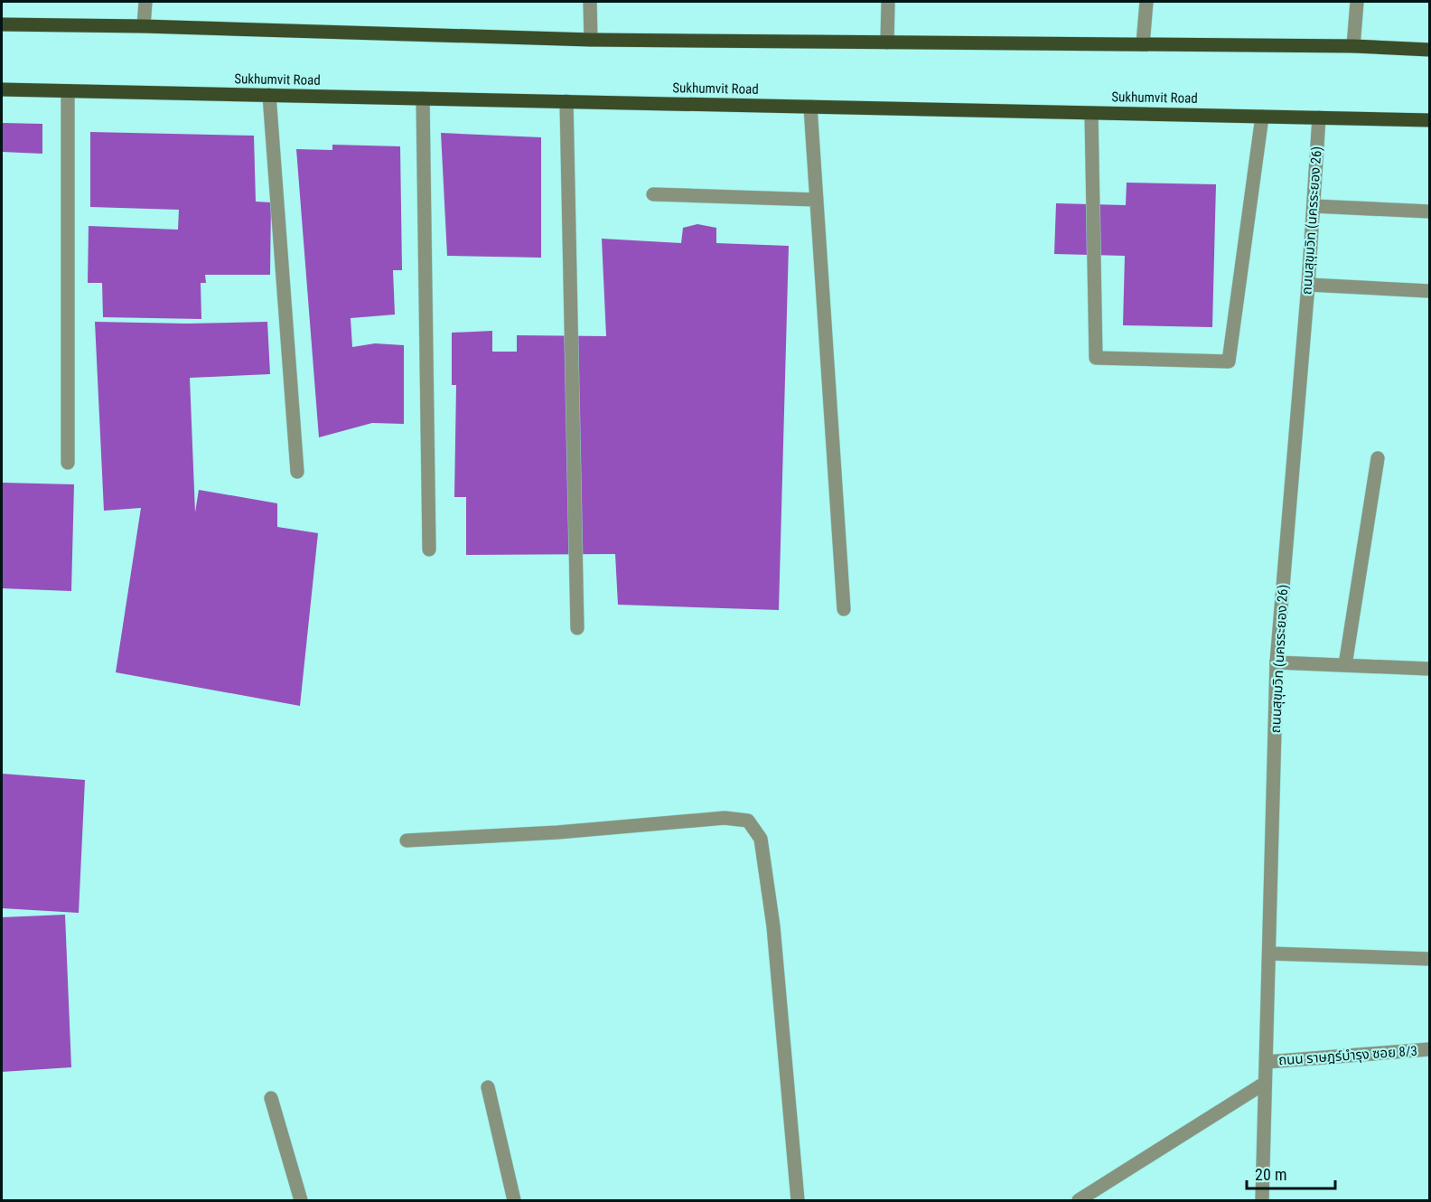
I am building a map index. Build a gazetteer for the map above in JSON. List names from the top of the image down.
{
  "streets": {
    "main road": ["Sukhumvit Road"],
    "street": ["ถนนสุขุมวิท (นครระยอง 26)", "ถนน ราษฎร์บำรุง ซอย 8/3"]
  },
  "crossings": [
    ["Sukhumvit Road", "ถนนสุขุมวิท (นครระยอง 26)"],
    ["ถนนสุขุมวิท (นครระยอง 26)", "ถนน ราษฎร์บำรุง ซอย 8/3"]
  ],
  "scale_bar": "20 m"
}
